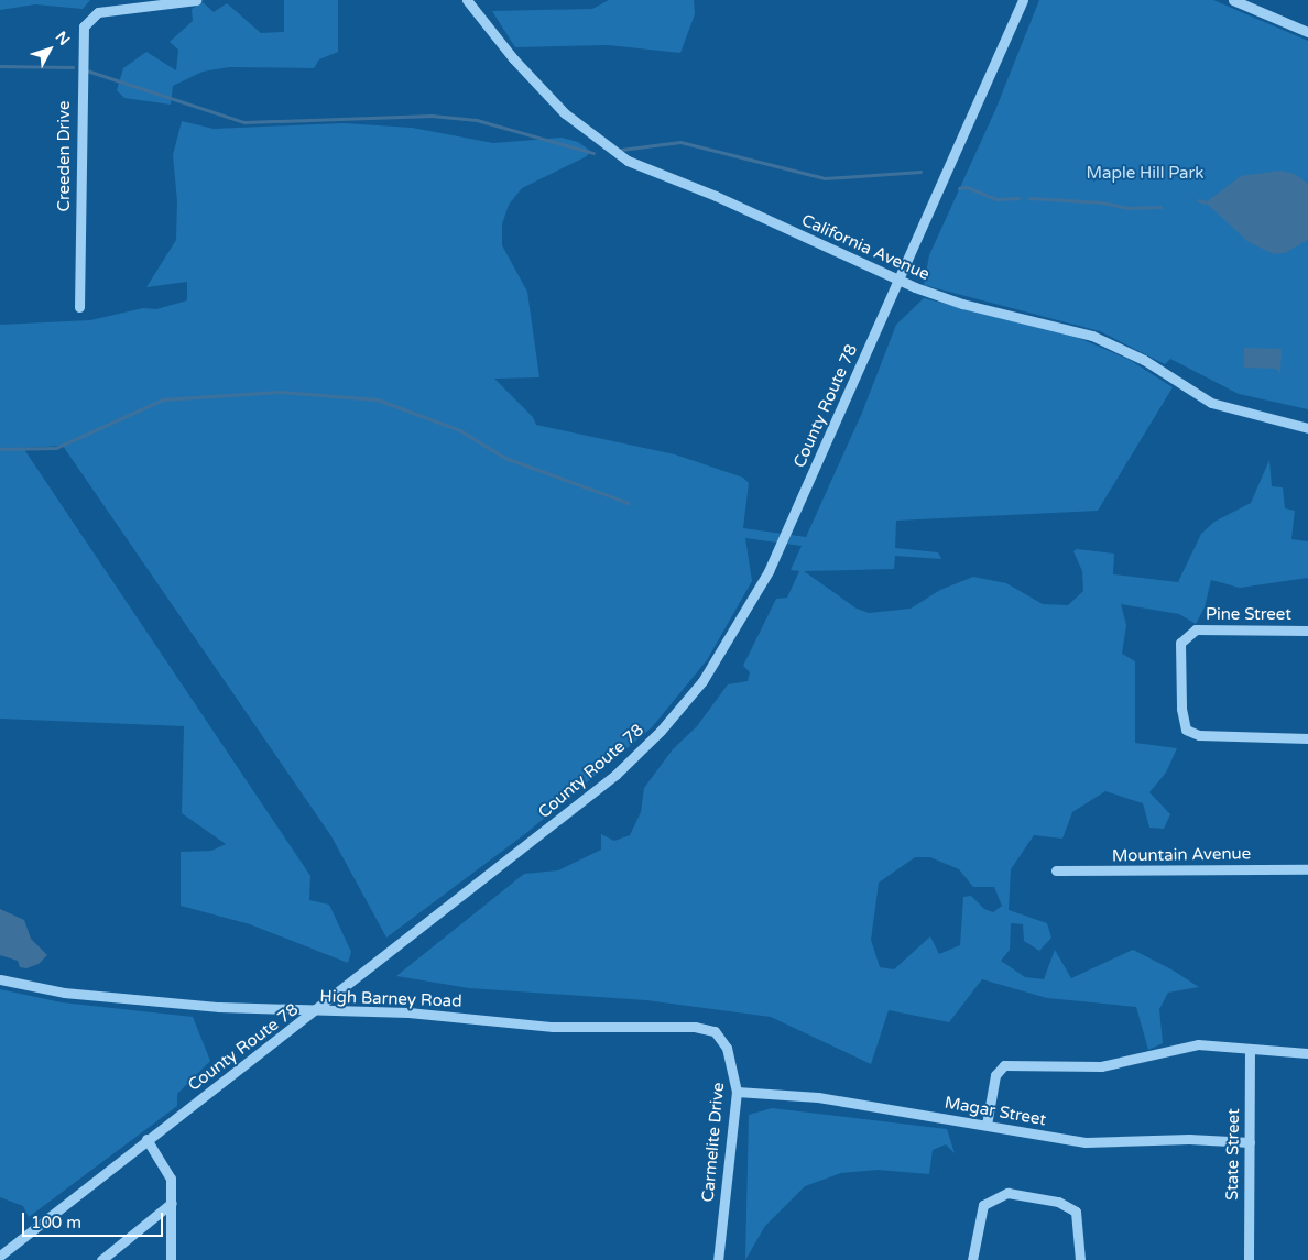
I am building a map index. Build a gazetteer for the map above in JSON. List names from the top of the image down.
{
  "streets": {
    "street": [
      "Creeden Drive",
      "California Avenue",
      "County Route 78",
      "Pine Street",
      "Mountain Avenue",
      "High Barney Road",
      "Magar Street",
      "Carmelite Drive",
      "State Street"
    ]
  },
  "crossings": [
    ["California Avenue", "County Route 78"],
    ["County Route 78", "High Barney Road"],
    ["High Barney Road", "Carmelite Drive"],
    ["Magar Street", "Carmelite Drive"],
    ["Magar Street", "State Street"]
  ],
  "parks": ["Maple Hill Park"],
  "scale_bar": "100 m",
  "north": "top right"
}
